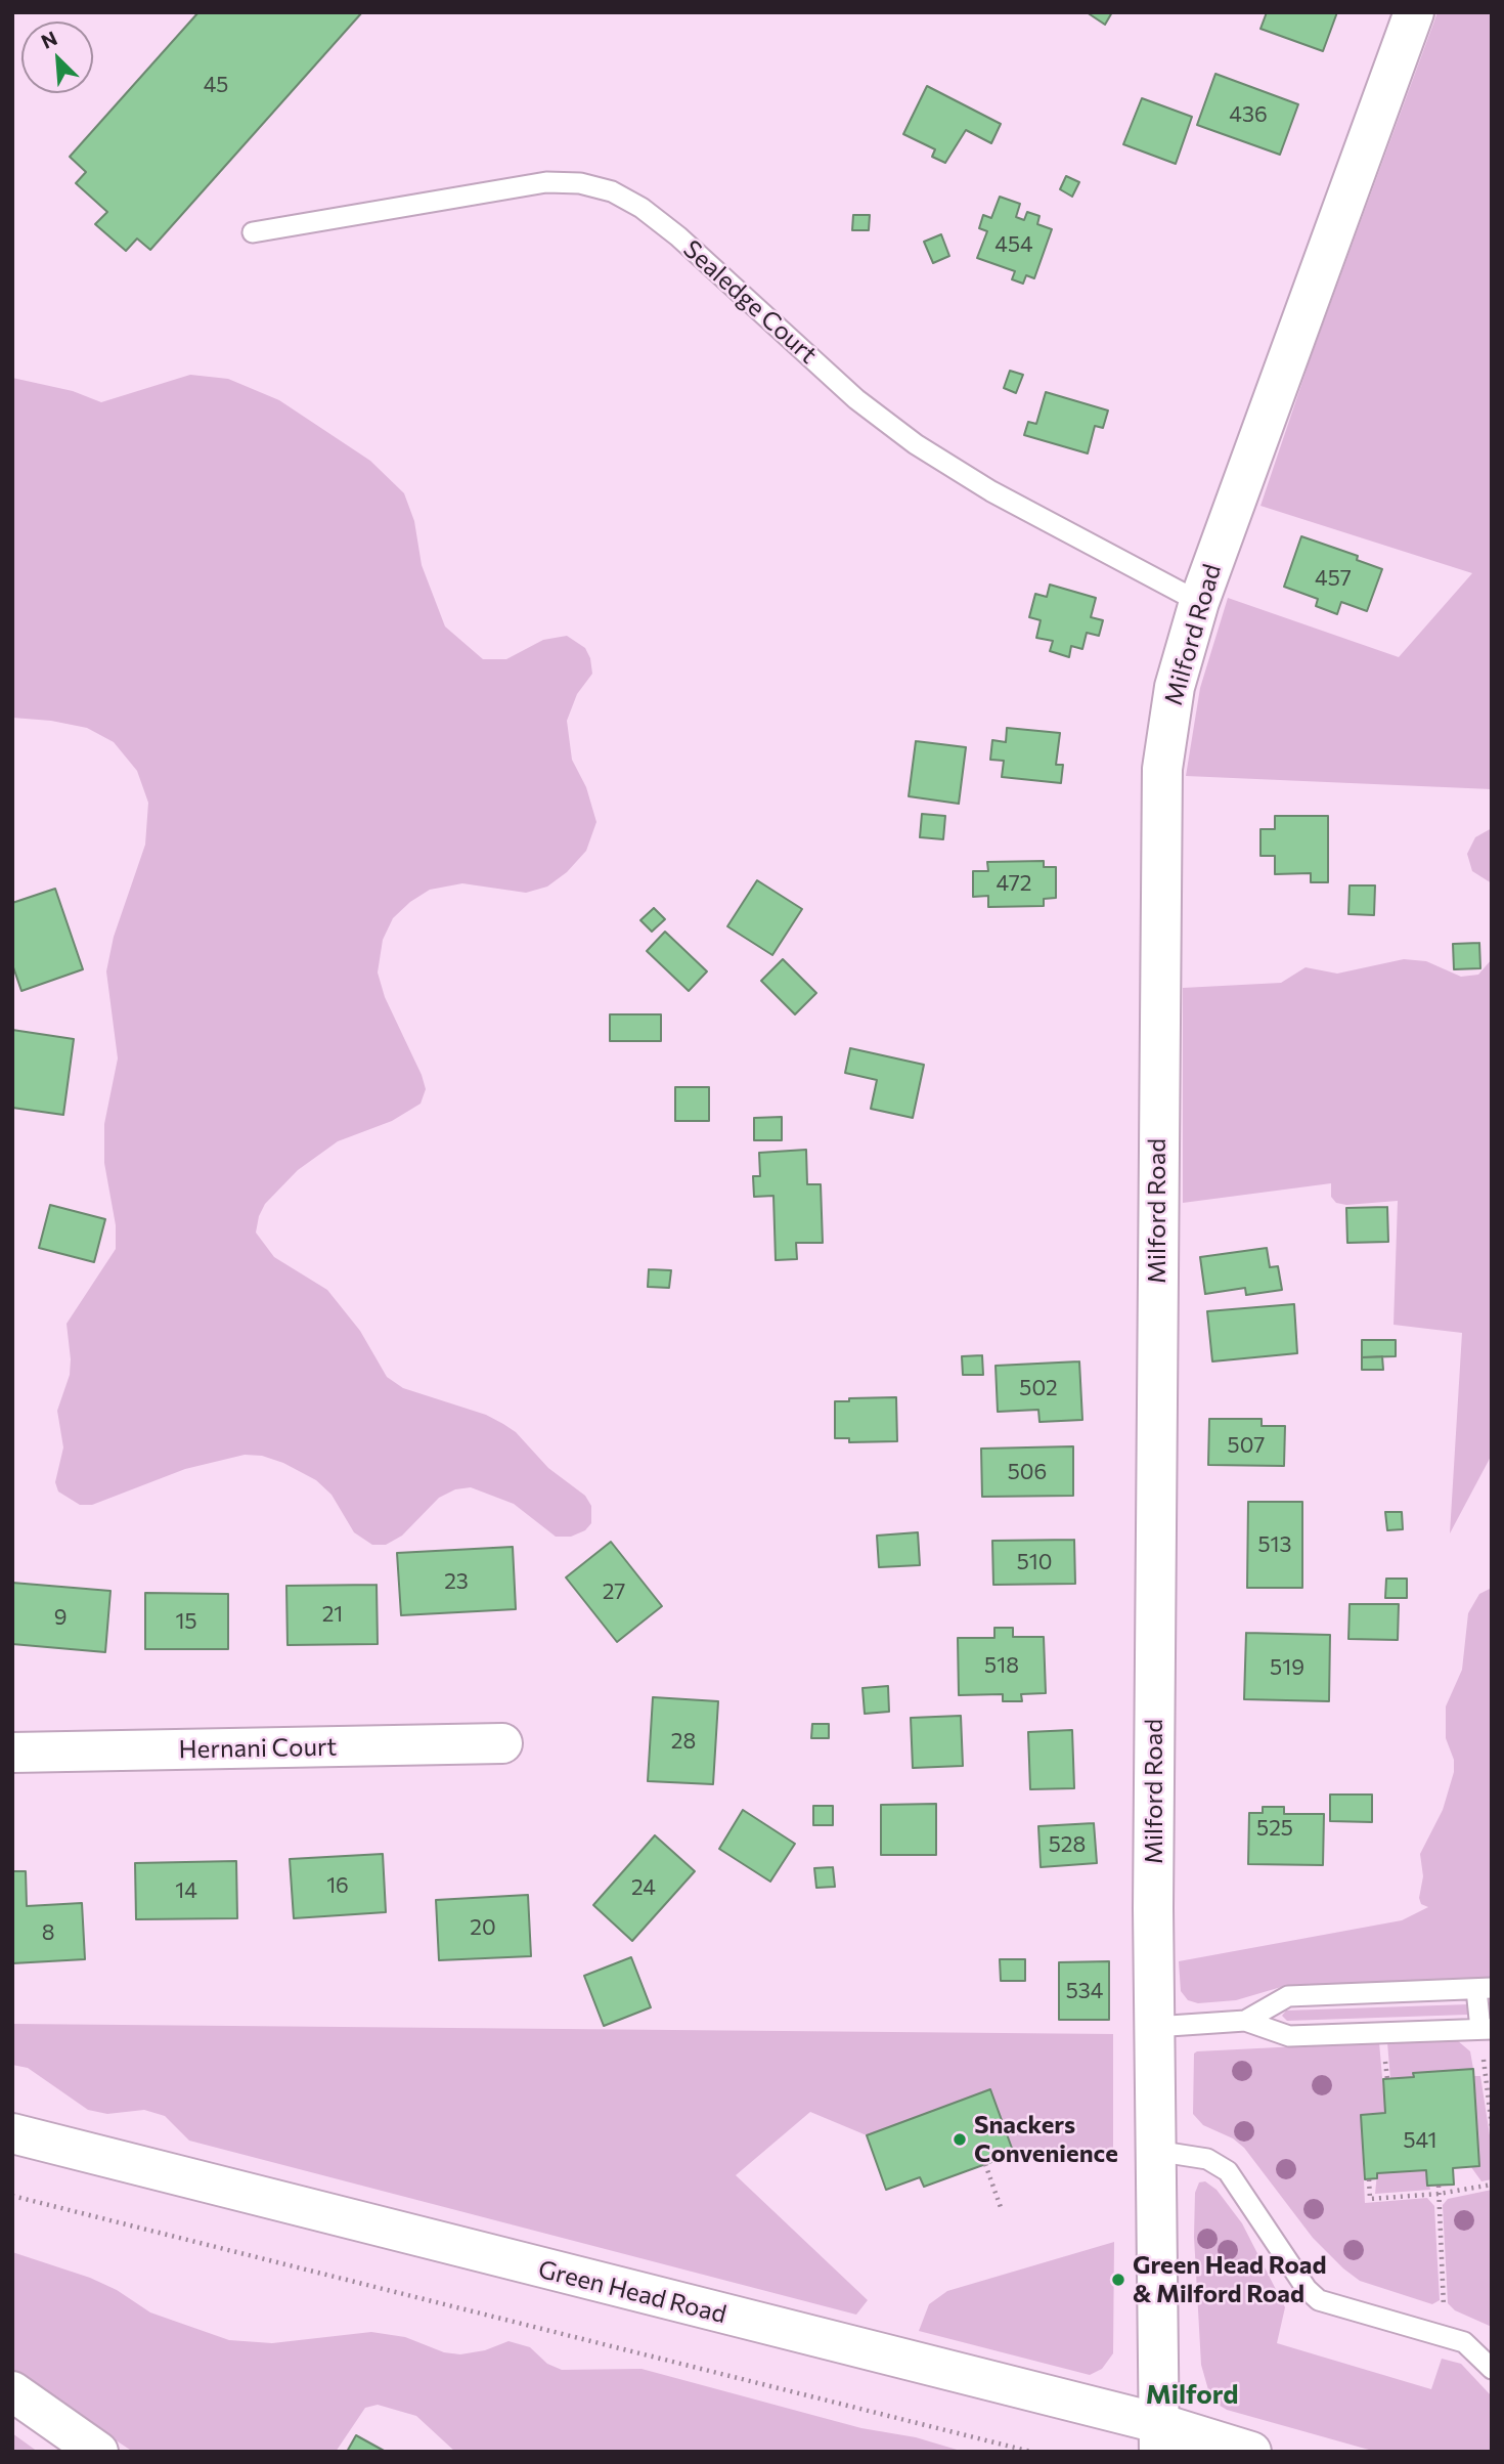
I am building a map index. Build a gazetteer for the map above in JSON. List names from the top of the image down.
{
  "streets": {
    "street": ["Milford Road", "Hernani Court", "Green Head Road"],
    "lane": ["Sealedge Court"]
  },
  "crossings": [
    ["Sealedge Court", "Milford Road"],
    ["Milford Road", "Green Head Road"]
  ],
  "districts": ["Milford"],
  "places": ["Snackers Convenience", "Green Head Road & Milford Road"],
  "house_numbers": [
    "45",
    "436",
    "454",
    "457",
    "472",
    "502",
    "507",
    "506",
    "513",
    "510",
    "23",
    "27",
    "21",
    "9",
    "15",
    "518",
    "519",
    "28",
    "525",
    "528",
    "16",
    "24",
    "14",
    "20",
    "8",
    "534",
    "541"
  ],
  "north": "top left"
}
